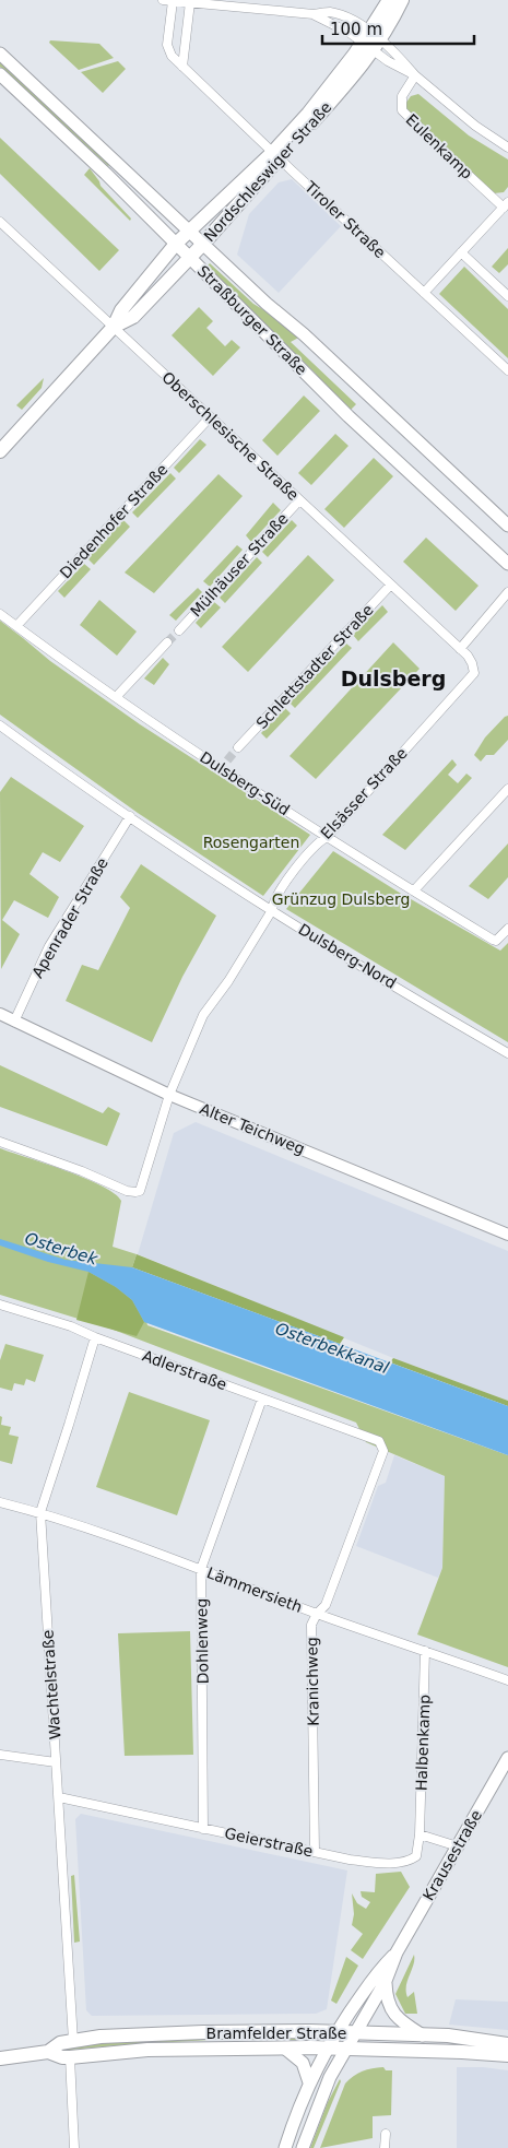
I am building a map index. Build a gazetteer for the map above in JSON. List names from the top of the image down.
{
  "streets": {
    "main road": [
      "Nordschleswiger Straße",
      "Straßburger Straße",
      "Krausestraße",
      "Bramfelder Straße"
    ],
    "street": [
      "Eulenkamp",
      "Tiroler Straße",
      "Oberschlesische Straße",
      "Diedenhofer Straße",
      "Mülhäuser Straße",
      "Schlettstadter Straße",
      "Dulsberg-Süd",
      "Elsässer Straße",
      "Apenrader Straße",
      "Dulsberg-Nord",
      "Alter Teichweg",
      "Adlerstraße",
      "Lämmersieth",
      "Dohlenweg",
      "Kranichweg",
      "Wachtelstraße",
      "Halbenkamp",
      "Geierstraße"
    ]
  },
  "crossings": [
    ["Nordschleswiger Straße", "Tiroler Straße"],
    ["Nordschleswiger Straße", "Straßburger Straße"],
    ["Nordschleswiger Straße", "Oberschlesische Straße"],
    ["Oberschlesische Straße", "Diedenhofer Straße"],
    ["Oberschlesische Straße", "Mülhäuser Straße"],
    ["Oberschlesische Straße", "Schlettstadter Straße"],
    ["Oberschlesische Straße", "Elsässer Straße"],
    ["Diedenhofer Straße", "Dulsberg-Süd"],
    ["Dulsberg-Süd", "Elsässer Straße"],
    ["Elsässer Straße", "Dulsberg-Nord"],
    ["Elsässer Straße", "Alter Teichweg"],
    ["Apenrader Straße", "Dulsberg-Nord"],
    ["Apenrader Straße", "Alter Teichweg"],
    ["Adlerstraße", "Dohlenweg"],
    ["Adlerstraße", "Kranichweg"],
    ["Adlerstraße", "Wachtelstraße"],
    ["Lämmersieth", "Dohlenweg"],
    ["Lämmersieth", "Kranichweg"],
    ["Lämmersieth", "Wachtelstraße"],
    ["Lämmersieth", "Halbenkamp"],
    ["Dohlenweg", "Geierstraße"],
    ["Kranichweg", "Geierstraße"],
    ["Wachtelstraße", "Geierstraße"],
    ["Wachtelstraße", "Bramfelder Straße"],
    ["Halbenkamp", "Geierstraße"],
    ["Krausestraße", "Bramfelder Straße"]
  ],
  "districts": ["Dulsberg"],
  "water": ["Osterbek", "Osterbekkanal"],
  "parks": ["Rosengarten", "Grünzug Dulsberg"],
  "scale_bar": "100 m"
}
